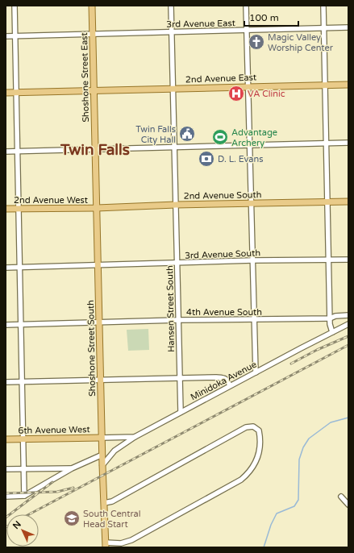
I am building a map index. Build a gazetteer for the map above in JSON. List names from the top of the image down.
{
  "streets": {
    "main road": [
      "Shoshone Street East",
      "2nd Avenue East",
      "2nd Avenue South",
      "2nd Avenue West",
      "Shoshone Street South",
      "6th Avenue West"
    ],
    "street": [
      "3rd Avenue East",
      "3rd Avenue South",
      "Hansen Street South",
      "4th Avenue South",
      "Minidoka Avenue"
    ]
  },
  "crossings": [
    ["3rd Avenue East", "Shoshone Street East"],
    ["3rd Avenue East", "Hansen Street South"],
    ["Shoshone Street East", "2nd Avenue East"],
    ["Shoshone Street East", "Shoshone Street South"],
    ["2nd Avenue East", "Hansen Street South"],
    ["2nd Avenue South", "2nd Avenue West"],
    ["2nd Avenue South", "Hansen Street South"],
    ["2nd Avenue South", "Shoshone Street South"],
    ["2nd Avenue West", "Shoshone Street South"],
    ["3rd Avenue South", "Hansen Street South"],
    ["3rd Avenue South", "Shoshone Street South"],
    ["Hansen Street South", "4th Avenue South"],
    ["Hansen Street South", "Minidoka Avenue"],
    ["4th Avenue South", "Shoshone Street South"],
    ["Shoshone Street South", "Minidoka Avenue"],
    ["Shoshone Street South", "6th Avenue West"],
    ["Minidoka Avenue", "6th Avenue West"]
  ],
  "districts": ["Twin Falls"],
  "places": {
    "church": ["Magic Valley Worship Center"],
    "hospital": ["VA Clinic"],
    "public building": ["Twin Falls City Hall"],
    "sports": ["Advantage Archery"],
    "bank": ["D. L. Evans"],
    "school or university": ["South Central Head Start"]
  },
  "scale_bar": "100 m",
  "north": "top left"
}
